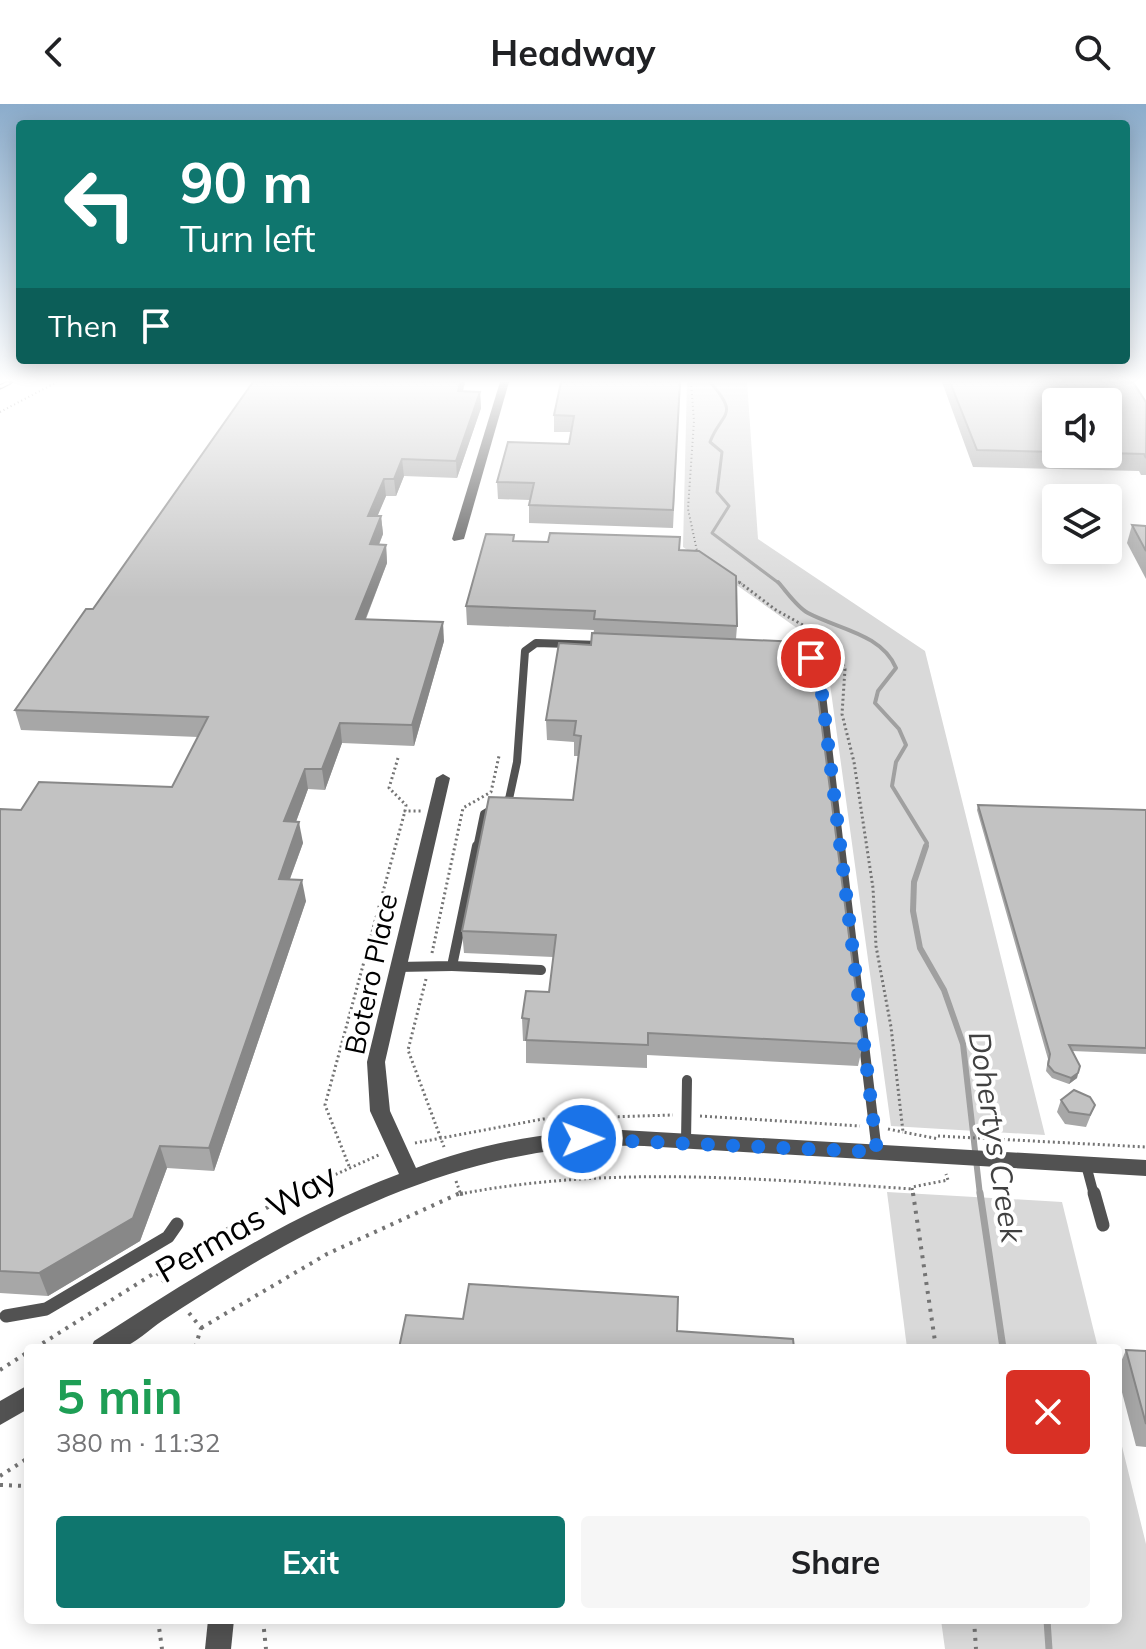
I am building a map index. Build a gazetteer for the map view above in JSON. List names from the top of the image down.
{
  "streets": {
    "street": ["Botero Place", "Permas Way"]
  },
  "crossings": [
    ["Botero Place", "Permas Way"]
  ],
  "water": ["Dohertys Creek"],
  "page": {
    "header": "Headway",
    "turn": ["90 m", "Turn left"],
    "then": "Then",
    "heading": ["5 min", "380 m · 11:32"],
    "buttons": ["Exit", "Share"]
  }
}
